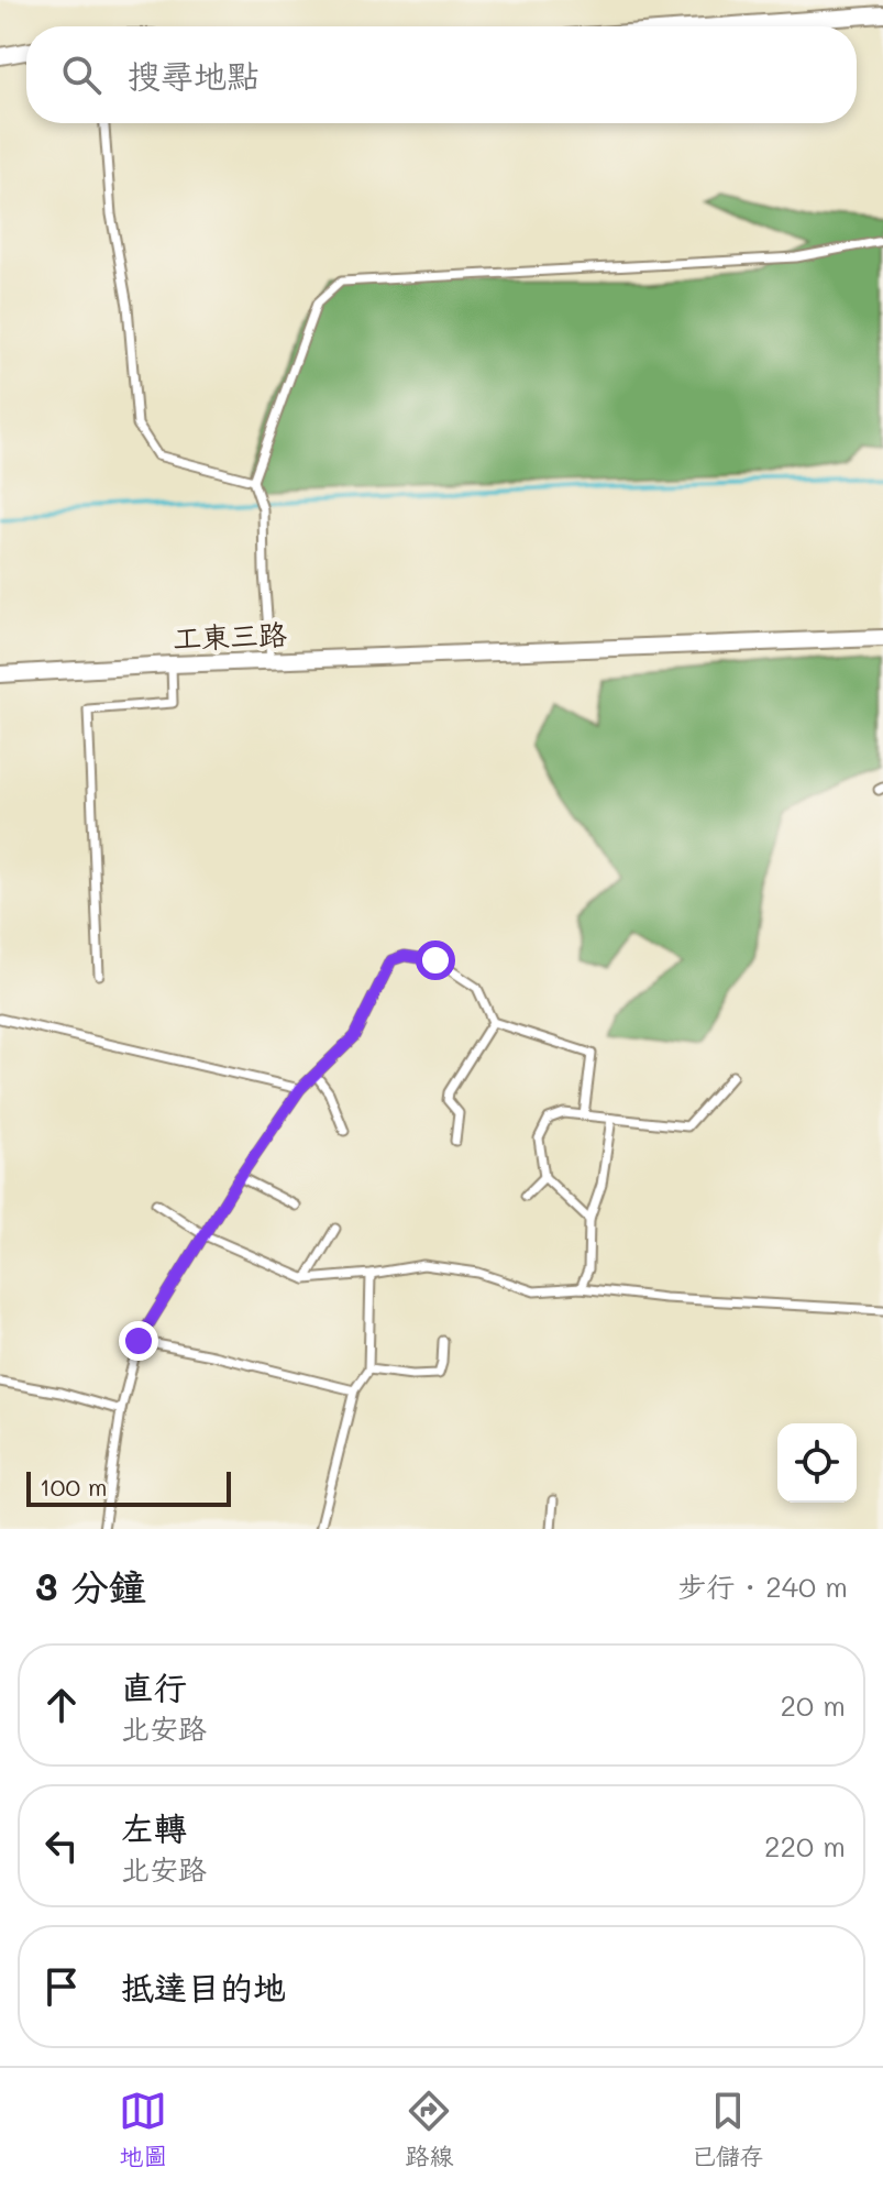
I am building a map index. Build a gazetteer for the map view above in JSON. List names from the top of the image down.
{
  "streets": {
    "street": ["工東三路"]
  },
  "scale_bar": "100 m",
  "page": {
    "search": "搜尋地點",
    "scale": "100 m",
    "heading": ["3 分鐘", "步行 · 240 m"],
    "list": [
      ["直行", "北安路", "20 m"],
      ["左轉", "北安路", "220 m"],
      "抵達目的地"
    ],
    "nav": ["地圖", "路線", "已儲存"]
  }
}
